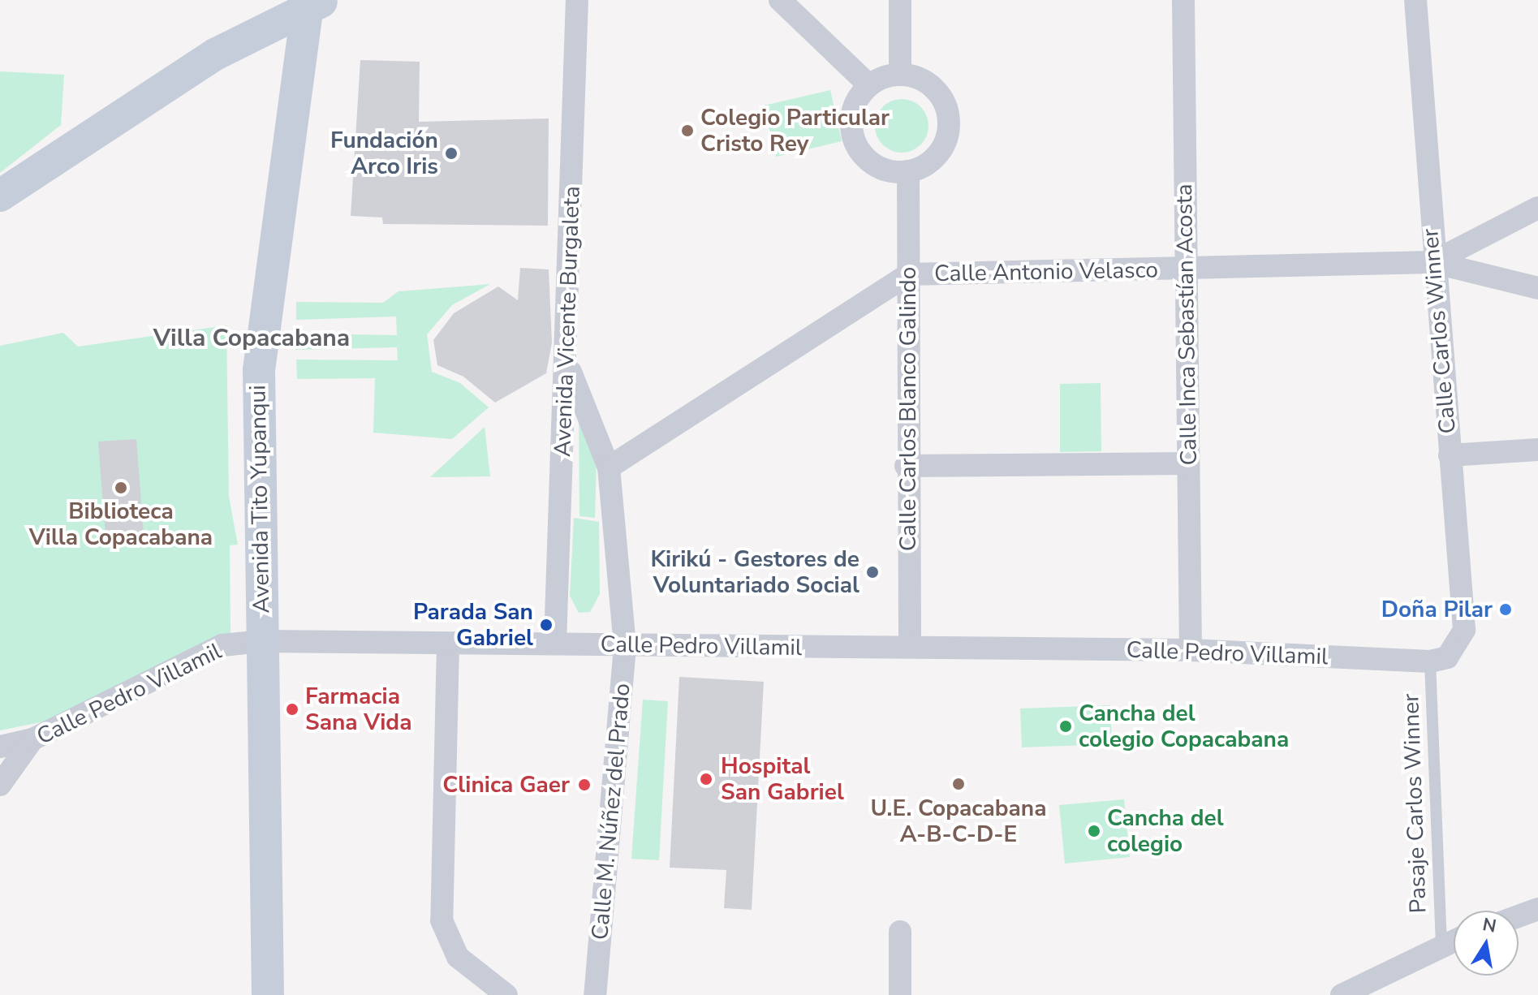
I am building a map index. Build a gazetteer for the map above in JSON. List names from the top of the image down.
{
  "streets": {
    "main road": ["Avenida Tito Yupanqui"],
    "street": [
      "Calle Antonio Velasco",
      "Avenida Vicente Burgaleta",
      "Calle Inca Sebastían Acosta",
      "Calle Carlos Winner",
      "Calle Carlos Blanco Galindo",
      "Calle Pedro Villamil",
      "Calle M. Núñez del Prado"
    ],
    "lane": ["Pasaje Carlos Winner"]
  },
  "crossings": [
    ["Calle Antonio Velasco", "Calle Inca Sebastían Acosta"],
    ["Calle Antonio Velasco", "Calle Carlos Winner"],
    ["Calle Antonio Velasco", "Calle Carlos Blanco Galindo"],
    ["Calle Antonio Velasco", "Calle M. Núñez del Prado"],
    ["Avenida Vicente Burgaleta", "Calle Pedro Villamil"],
    ["Avenida Vicente Burgaleta", "Calle M. Núñez del Prado"],
    ["Calle Inca Sebastían Acosta", "Calle Pedro Villamil"],
    ["Calle Carlos Winner", "Calle Pedro Villamil"],
    ["Calle Carlos Winner", "Pasaje Carlos Winner"],
    ["Calle Carlos Blanco Galindo", "Calle Pedro Villamil"],
    ["Avenida Tito Yupanqui", "Calle Pedro Villamil"],
    ["Calle Pedro Villamil", "Pasaje Carlos Winner"],
    ["Calle Pedro Villamil", "Calle M. Núñez del Prado"]
  ],
  "districts": ["Villa Copacabana"],
  "places": [
    "Colegio Particular Cristo Rey",
    "Fundación Arco Iris",
    "Biblioteca Villa Copacabana",
    "Kirikú - Gestores de Voluntariado Social",
    "Doña Pilar",
    "Parada San Gabriel",
    "Farmacia Sana Vida",
    "Cancha del colegio Copacabana",
    "Hospital San Gabriel",
    "U.E. Copacabana A-B-C-D-E",
    "Clinica Gaer",
    "Cancha del colegio"
  ],
  "north": "top"
}
